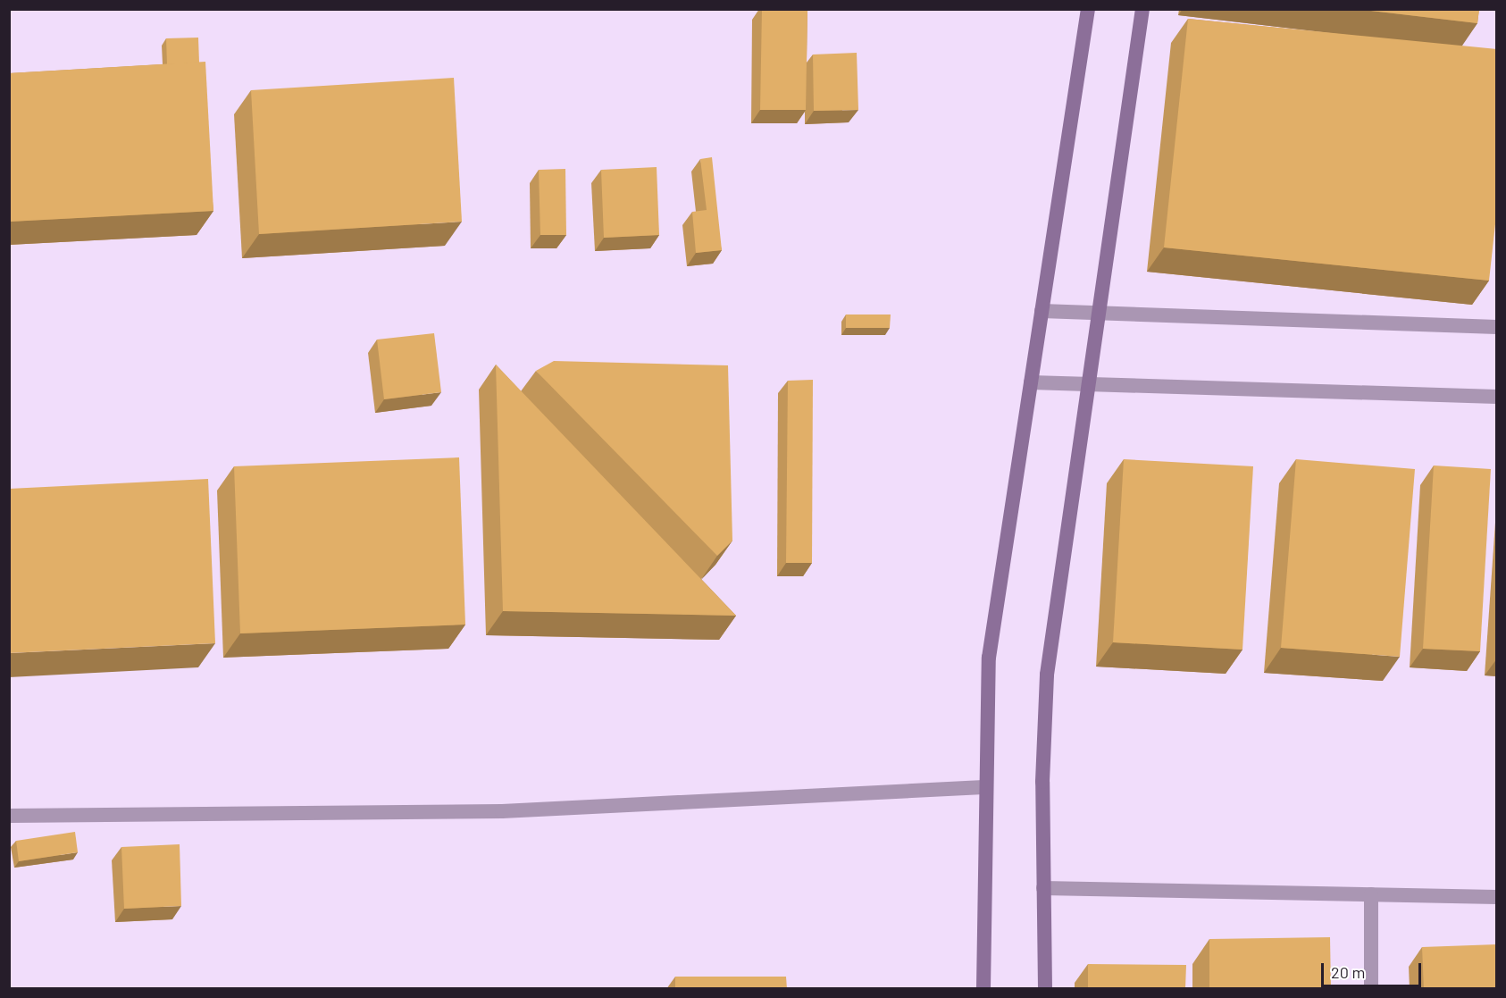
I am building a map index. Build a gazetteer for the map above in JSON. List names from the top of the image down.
{
  "scale_bar": "20 m"
}
